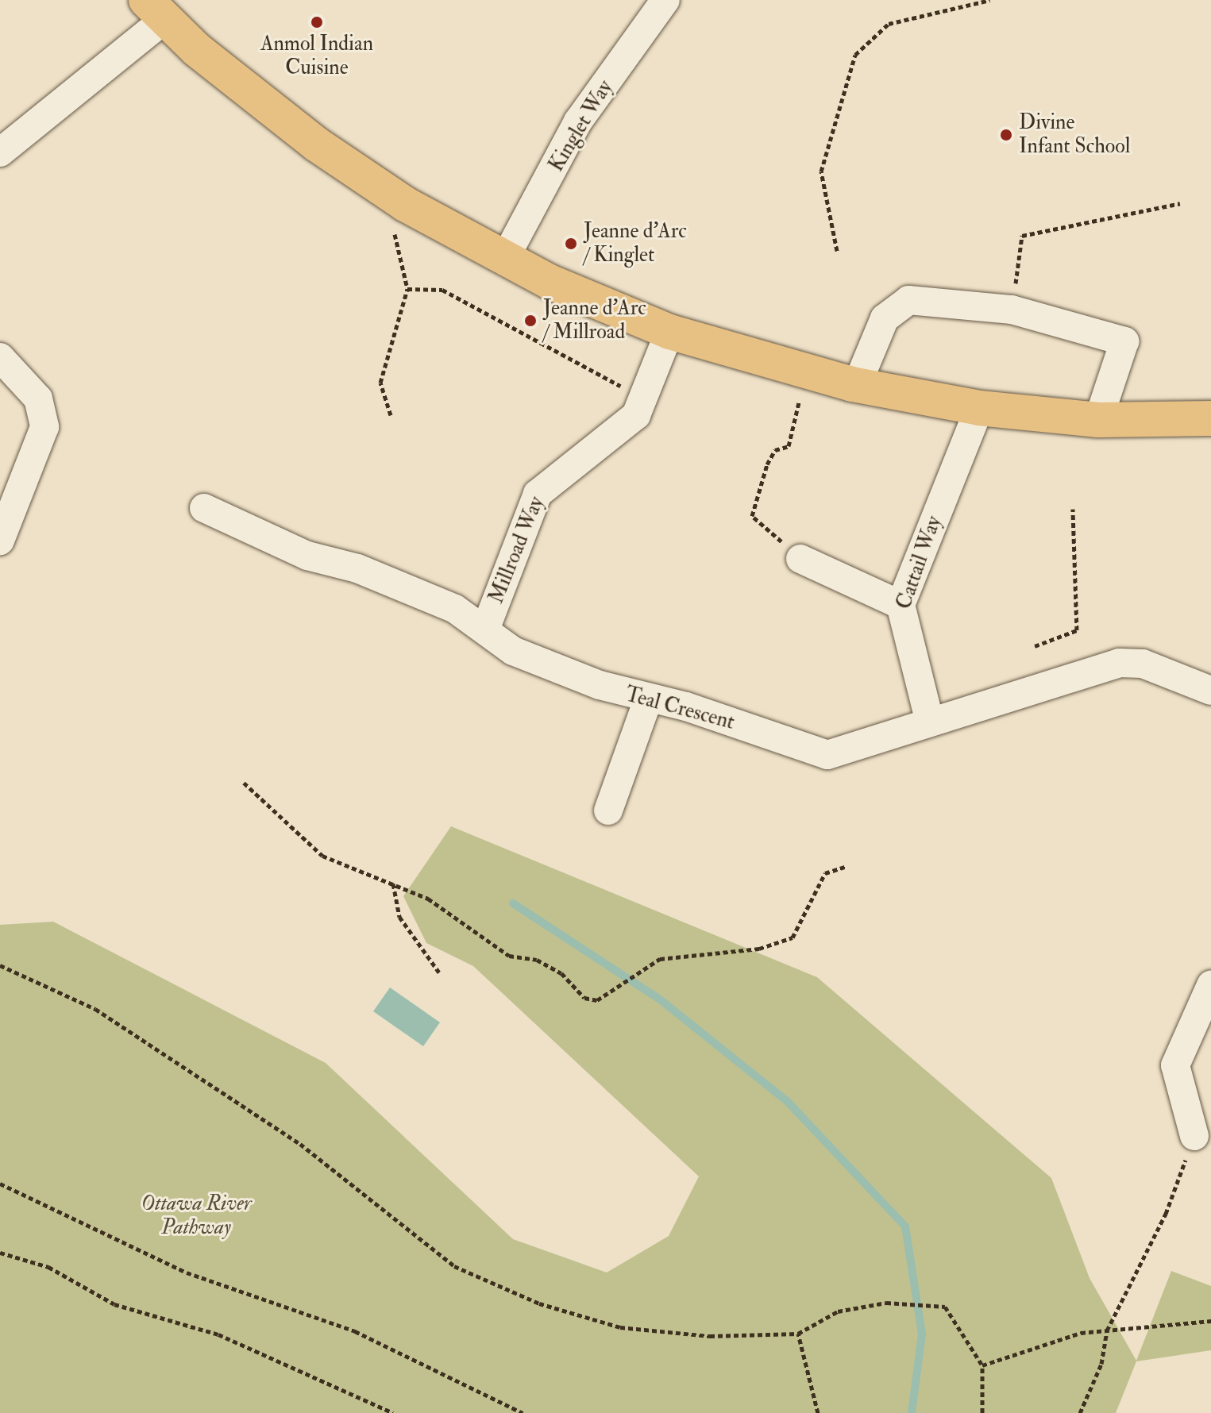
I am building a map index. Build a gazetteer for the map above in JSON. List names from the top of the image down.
{
  "streets": {
    "street": [
      "Kinglet Way",
      "Millroad Way",
      "Cattail Way",
      "Teal Crescent"
    ]
  },
  "crossings": [
    ["Millroad Way", "Teal Crescent"],
    ["Cattail Way", "Teal Crescent"]
  ],
  "parks": ["Ottawa River Pathway"],
  "places": [
    "Anmol Indian Cuisine",
    "Divine Infant School",
    "Jeanne d'Arc / Kinglet",
    "Jeanne d'Arc / Millroad"
  ]
}
